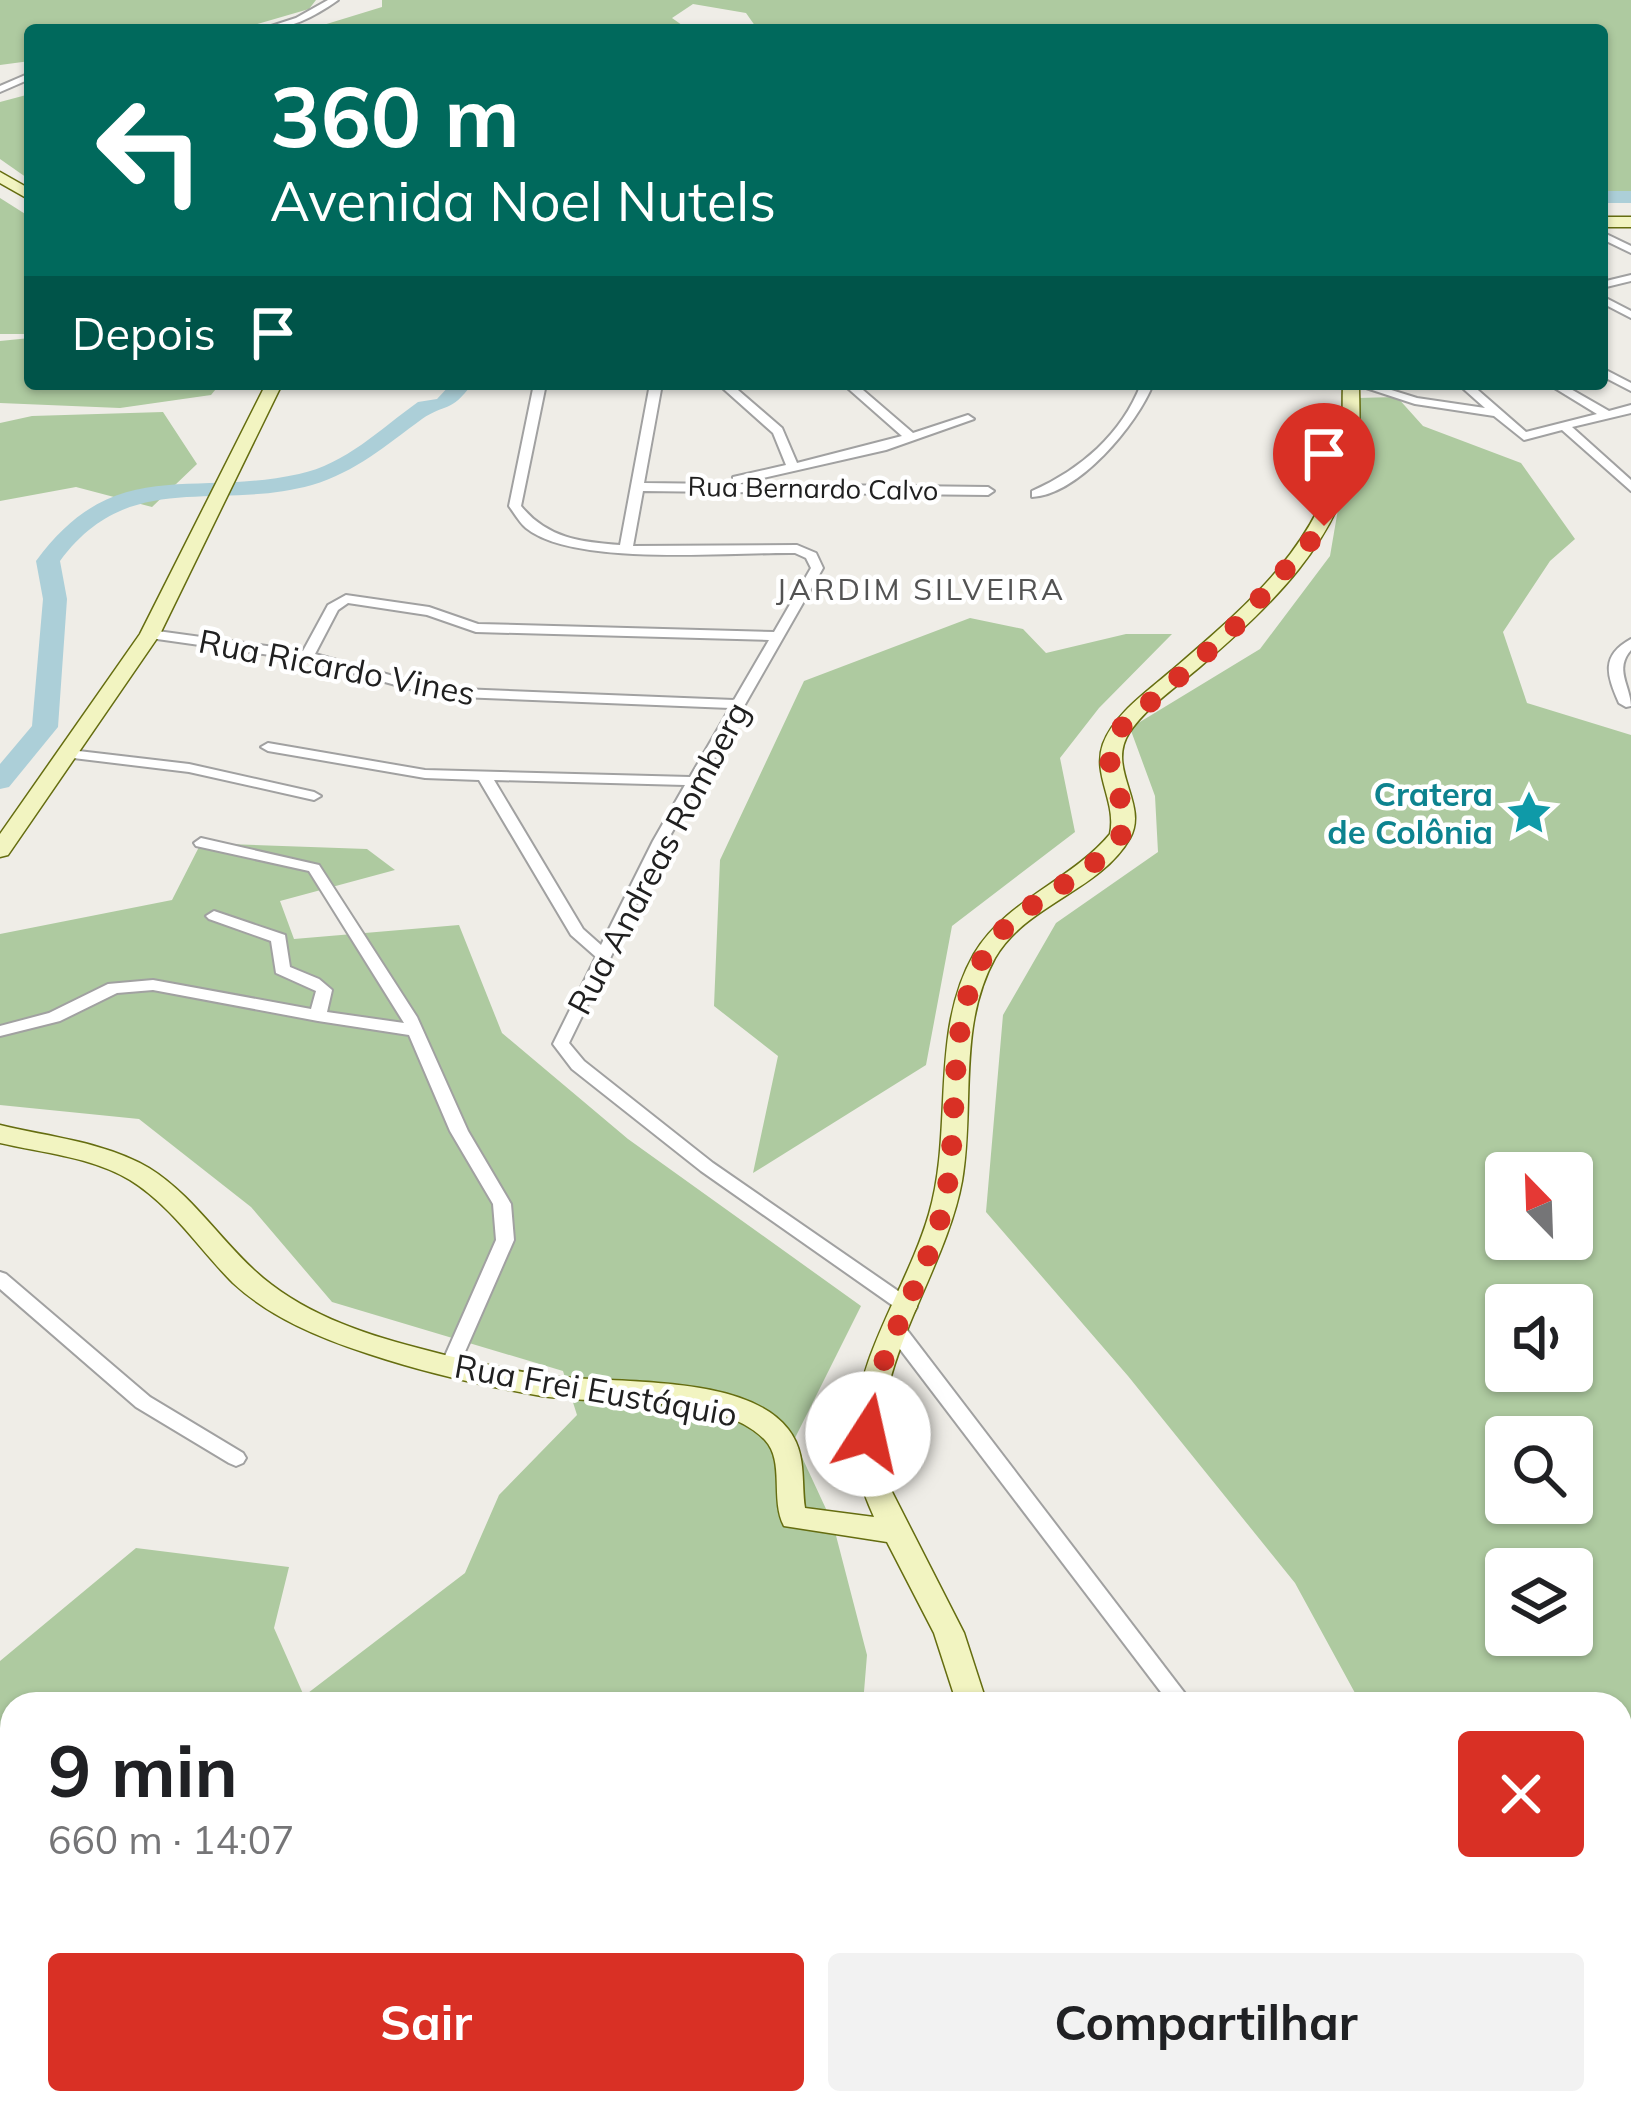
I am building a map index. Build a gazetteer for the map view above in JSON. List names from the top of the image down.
{
  "streets": {
    "street": [
      "Rua Bernardo Calvo",
      "Rua Ricardo Vines",
      "Rua Andreas Romberg",
      "Rua Frei Eustáquio"
    ]
  },
  "crossings": [
    ["Rua Ricardo Vines", "Rua Andreas Romberg"]
  ],
  "districts": ["JARDIM SILVEIRA"],
  "places": {
    "place": ["Cratera de Colônia"]
  },
  "north": "top left",
  "page": {
    "turn": ["360 m", "Avenida Noel Nutels"],
    "then": "Depois",
    "heading": ["9 min", "660 m · 14:07"],
    "buttons": ["Sair", "Compartilhar"]
  }
}
